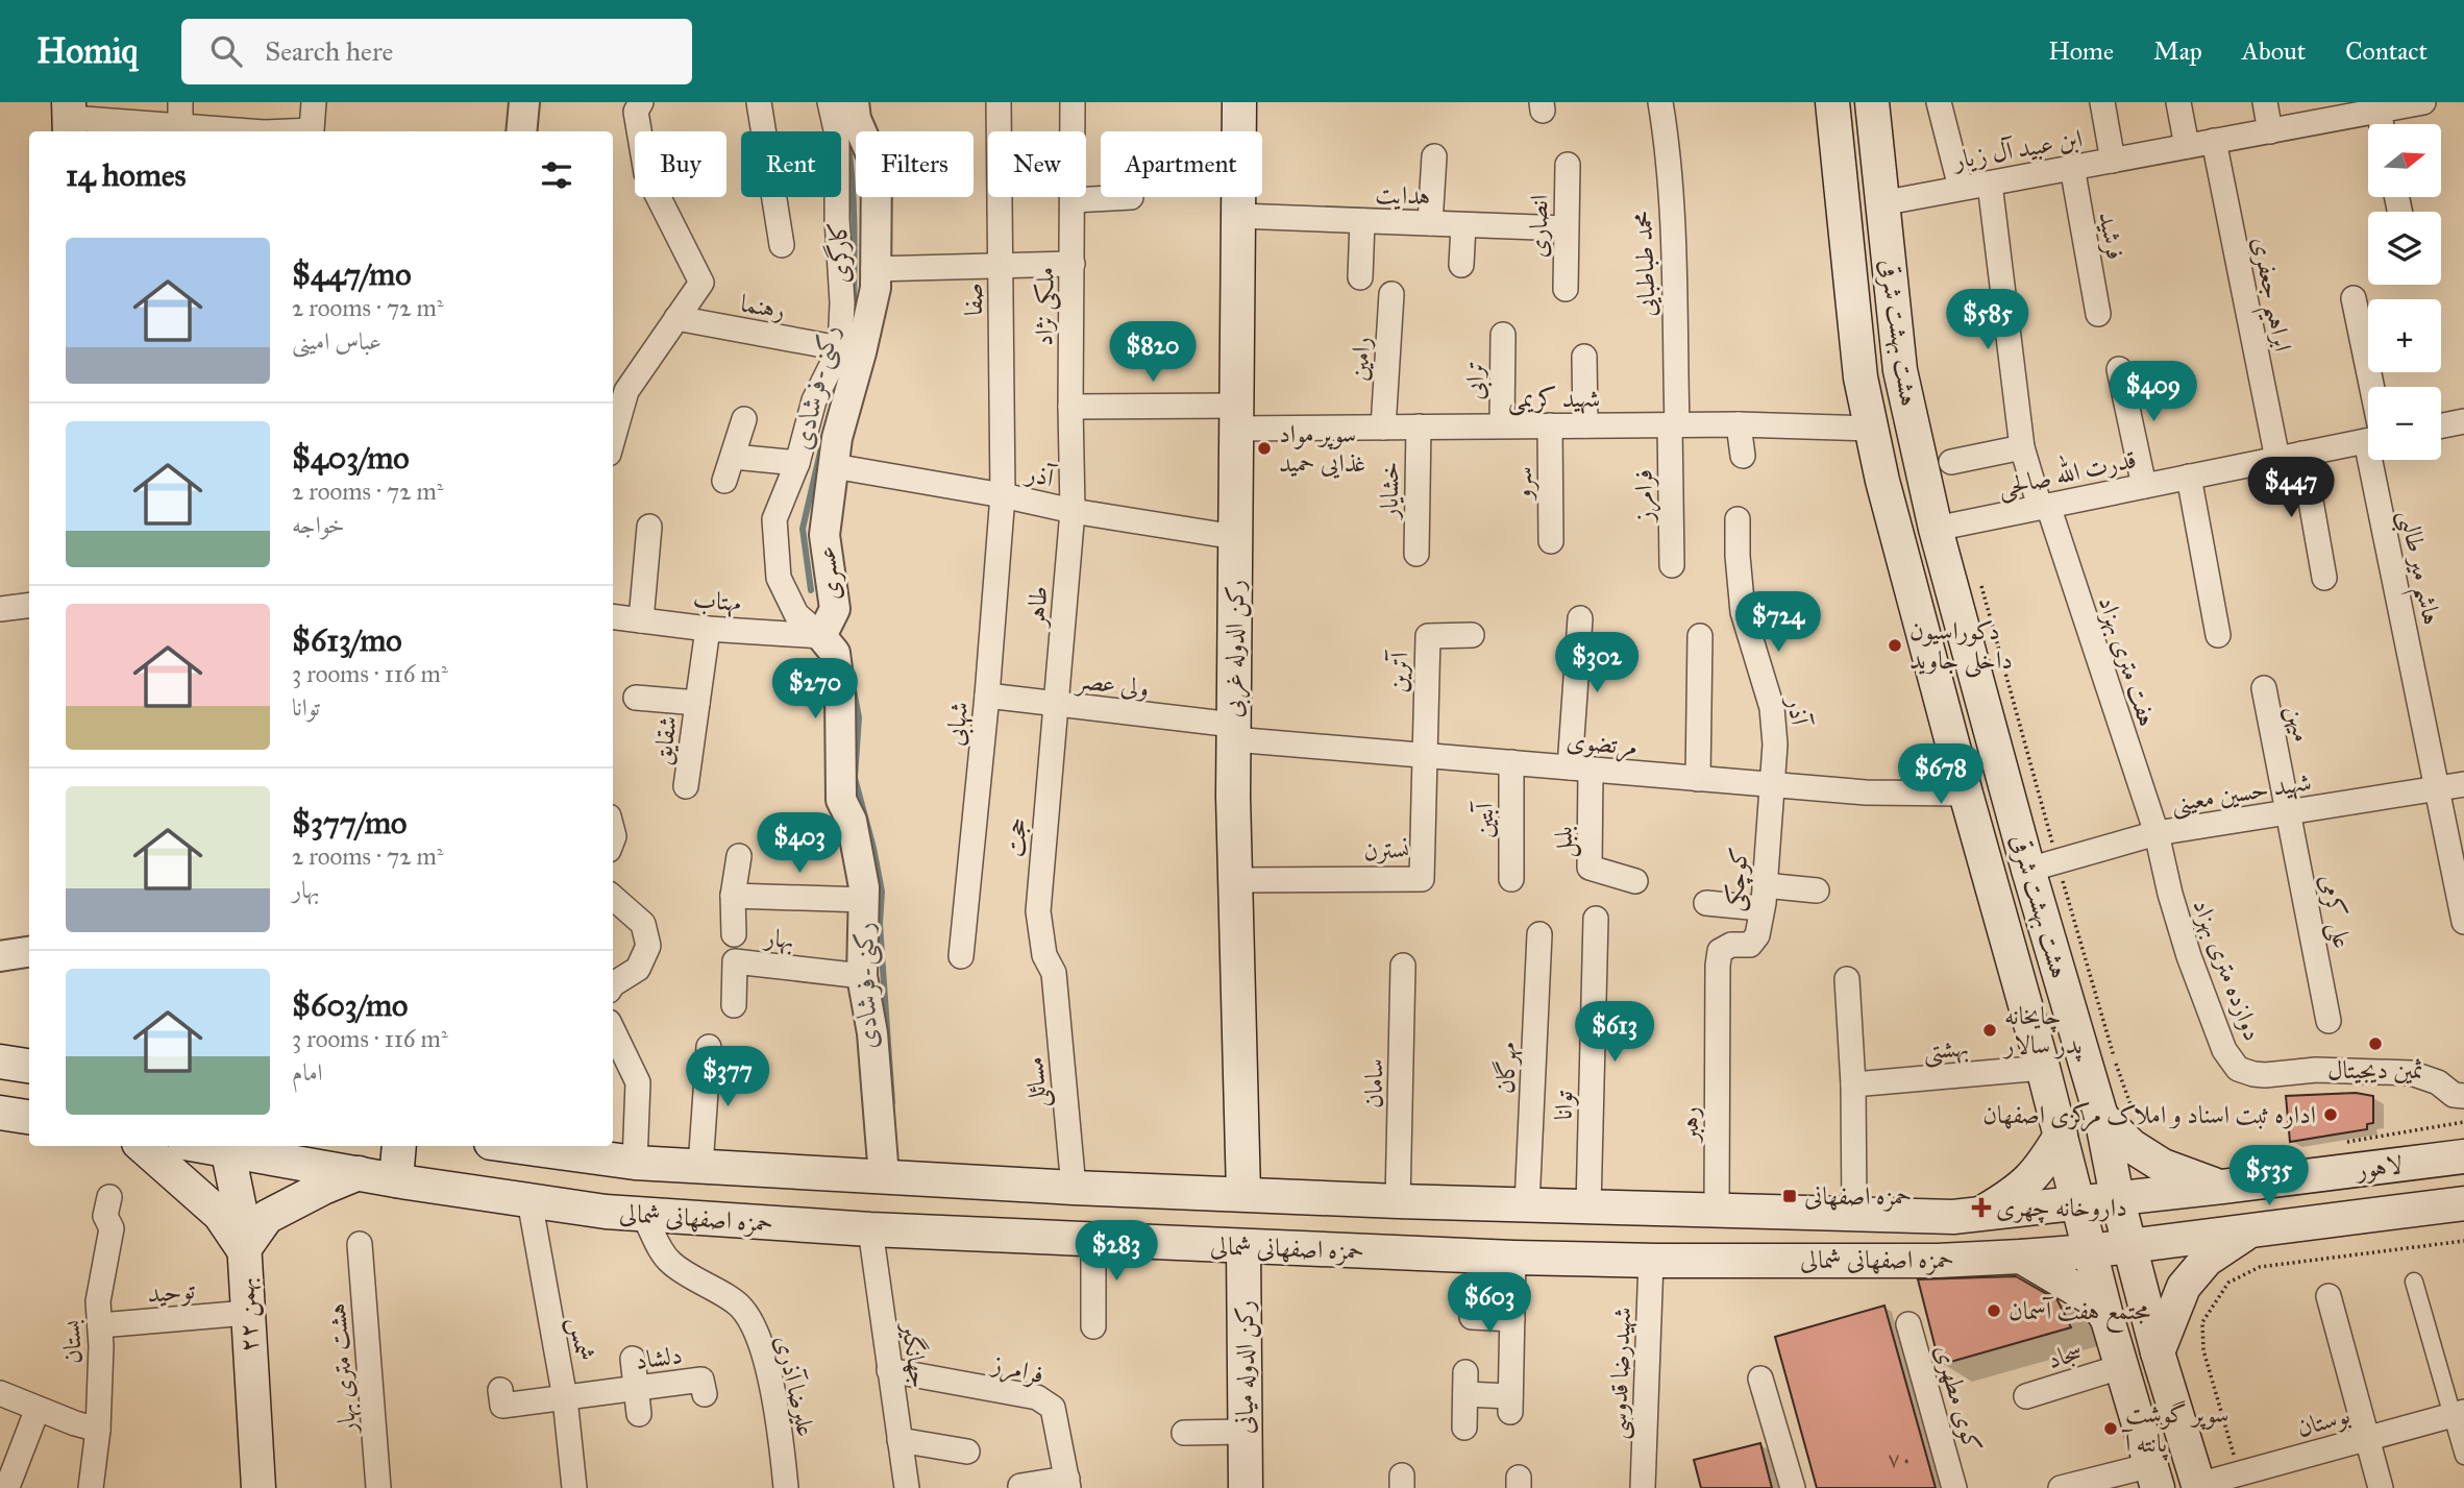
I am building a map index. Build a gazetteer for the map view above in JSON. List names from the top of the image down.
{
  "streets": {
    "main road": [
      "هشت بهشت شرقی",
      "رکن الدوله غربی",
      "لاهور",
      "حمزه اصفهانی شمالی",
      "۲۲ بهمن",
      "رکن الدوله میانی"
    ],
    "street": [
      "ابن عبید آل زیار",
      "هدایت",
      "انصاری",
      "فرشید",
      "کارگری",
      "محمد طباطبایی",
      "ابراهیم جعفری",
      "صفا",
      "رهنما",
      "ملکی نژاد",
      "رامین",
      "ترابی",
      "شهید کریمی",
      "قدرت الله صالحی",
      "آذر",
      "سرو",
      "خشایار",
      "فرامرز",
      "هاشم میر طالبی",
      "عسری",
      "مهتاب",
      "طاهر",
      "هفت متری بهزاد",
      "آترین",
      "ولی عصر",
      "شهابی",
      "میهن",
      "شقایق",
      "مرتضوی",
      "شهید حسین معینی",
      "آبتین",
      "حجت",
      "بلبل",
      "نسترن",
      "کوچکی",
      "علی کرمی",
      "بهار",
      "دوازده متری بهزاد",
      "بهشتی",
      "مهرگان",
      "مسائلی",
      "سامان",
      "توانا",
      "رهبر",
      "توحید",
      "شمس",
      "بستان",
      "جهانگیر",
      "سجاد",
      "دلشاد",
      "هشت متری بهار",
      "شهیدرضا قدوسی",
      "علیرضا آذری",
      "کوی مطهری",
      "بوستان"
    ]
  },
  "crossings": [
    ["ابن عبید آل زیار", "فرشید"],
    ["ابن عبید آل زیار", "ابراهیم جعفری"],
    ["ابن عبید آل زیار", "هشت بهشت شرقی"],
    ["ابن عبید آل زیار", "هفت متری بهزاد"],
    ["هدایت", "انصاری"],
    ["هدایت", "رکن الدوله غربی"],
    ["کارگری", "رهنما"],
    ["کارگری", "عسری"],
    ["کارگری", "مهتاب"],
    ["محمد طباطبایی", "شهید کریمی"],
    ["محمد طباطبایی", "فرامرز"],
    ["ابراهیم جعفری", "قدرت الله صالحی"],
    ["صفا", "آذر"],
    ["صفا", "شهابی"],
    ["ملکی نژاد", "شهید کریمی"],
    ["ملکی نژاد", "آذر"],
    ["ملکی نژاد", "طاهر"],
    ["هشت بهشت شرقی", "شهید کریمی"],
    ["هشت بهشت شرقی", "قدرت الله صالحی"],
    ["هشت بهشت شرقی", "مرتضوی"],
    ["هشت بهشت شرقی", "شهید حسین معینی"],
    ["هشت بهشت شرقی", "بهشتی"],
    ["هشت بهشت شرقی", "لاهور"],
    ["هشت بهشت شرقی", "حمزه اصفهانی شمالی"],
    ["هشت بهشت شرقی", "سجاد"],
    ["هشت بهشت شرقی", "بوستان"],
    ["رامین", "شهید کریمی"],
    ["ترابی", "شهید کریمی"],
    ["شهید کریمی", "سرو"],
    ["شهید کریمی", "خشایار"],
    ["شهید کریمی", "فرامرز"],
    ["شهید کریمی", "رکن الدوله غربی"],
    ["قدرت الله صالحی", "هفت متری بهزاد"],
    ["آذر", "عسری"],
    ["آذر", "طاهر"],
    ["آذر", "رکن الدوله غربی"],
    ["آذر", "شهابی"],
    ["آذر", "مرتضوی"],
    ["آذر", "کوچکی"],
    ["فرامرز", "جهانگیر"],
    ["هاشم میر طالبی", "شهید حسین معینی"],
    ["عسری", "مهتاب"],
    ["عسری", "بهار"],
    ["عسری", "حمزه اصفهانی شمالی"],
    ["مهتاب", "شقایق"],
    ["طاهر", "ولی عصر"],
    ["طاهر", "حجت"],
    ["رکن الدوله غربی", "ولی عصر"],
    ["رکن الدوله غربی", "مرتضوی"],
    ["رکن الدوله غربی", "نسترن"],
    ["رکن الدوله غربی", "حمزه اصفهانی شمالی"],
    ["هفت متری بهزاد", "شهید حسین معینی"],
    ["هفت متری بهزاد", "دوازده متری بهزاد"],
    ["آترین", "مرتضوی"],
    ["آترین", "نسترن"],
    ["ولی عصر", "شهابی"],
    ["ولی عصر", "مرتضوی"],
    ["ولی عصر", "حجت"],
    ["میهن", "شهید حسین معینی"],
    ["میهن", "علی کرمی"],
    ["مرتضوی", "آبتین"],
    ["مرتضوی", "بلبل"],
    ["مرتضوی", "نسترن"],
    ["مرتضوی", "کوچکی"],
    ["شهید حسین معینی", "علی کرمی"],
    ["شهید حسین معینی", "دوازده متری بهزاد"],
    ["حجت", "مسائلی"],
    ["کوچکی", "رهبر"],
    ["مهرگان", "حمزه اصفهانی شمالی"],
    ["مسائلی", "حمزه اصفهانی شمالی"],
    ["سامان", "حمزه اصفهانی شمالی"],
    ["توانا", "حمزه اصفهانی شمالی"],
    ["رهبر", "حمزه اصفهانی شمالی"],
    ["لاهور", "حمزه اصفهانی شمالی"],
    ["حمزه اصفهانی شمالی", "۲۲ بهمن"],
    ["حمزه اصفهانی شمالی", "شمس"],
    ["حمزه اصفهانی شمالی", "جهانگیر"],
    ["حمزه اصفهانی شمالی", "رکن الدوله میانی"],
    ["حمزه اصفهانی شمالی", "شهیدرضا قدوسی"],
    ["حمزه اصفهانی شمالی", "علیرضا آذری"],
    ["توحید", "۲۲ بهمن"],
    ["توحید", "بستان"],
    ["شمس", "دلشاد"]
  ],
  "water": ["رکنی-فرشادی"],
  "places": {
    "other": [
      "سوپر مواد غذایی حمید",
      "دکوراسیون داخلی جاوید",
      "چایخانه پدر سالار",
      "ثمین دیجیتال",
      "اداره ثبت اسناد و املاک مرکزی اصفهان",
      "مجتمع هفت آسمان",
      "سوپر گوشت پانته آ"
    ],
    "transit": ["حمزه اصفهانی"],
    "health": ["داروخانه چهری"]
  },
  "house_numbers": ["۷۰"],
  "north": "right",
  "page": {
    "header": "Homiq",
    "search": "Search here",
    "nav": [
      "Home",
      "Map",
      "About",
      "Contact"
    ],
    "map_buttons": ["+", "−"],
    "chip": [
      "Buy",
      "Rent",
      "Filters",
      "New",
      "Apartment"
    ],
    "heading": "14 homes",
    "list": [
      {
        "name": "$447/mo",
        "note": "2 rooms · 72 m² · عباس امینی"
      },
      {
        "name": "$403/mo",
        "note": "2 rooms · 72 m² · خواجه"
      },
      {
        "name": "$613/mo",
        "note": "3 rooms · 116 m² · توانا"
      },
      {
        "name": "$377/mo",
        "note": "2 rooms · 72 m² · بهار"
      },
      {
        "name": "$603/mo",
        "note": "3 rooms · 116 m² · امام"
      }
    ],
    "price": [
      "$585",
      "$820",
      "$409",
      "$447",
      "$724",
      "$302",
      "$270",
      "$678",
      "$403",
      "$613",
      "$377",
      "$535",
      "$283",
      "$603"
    ]
  }
}
